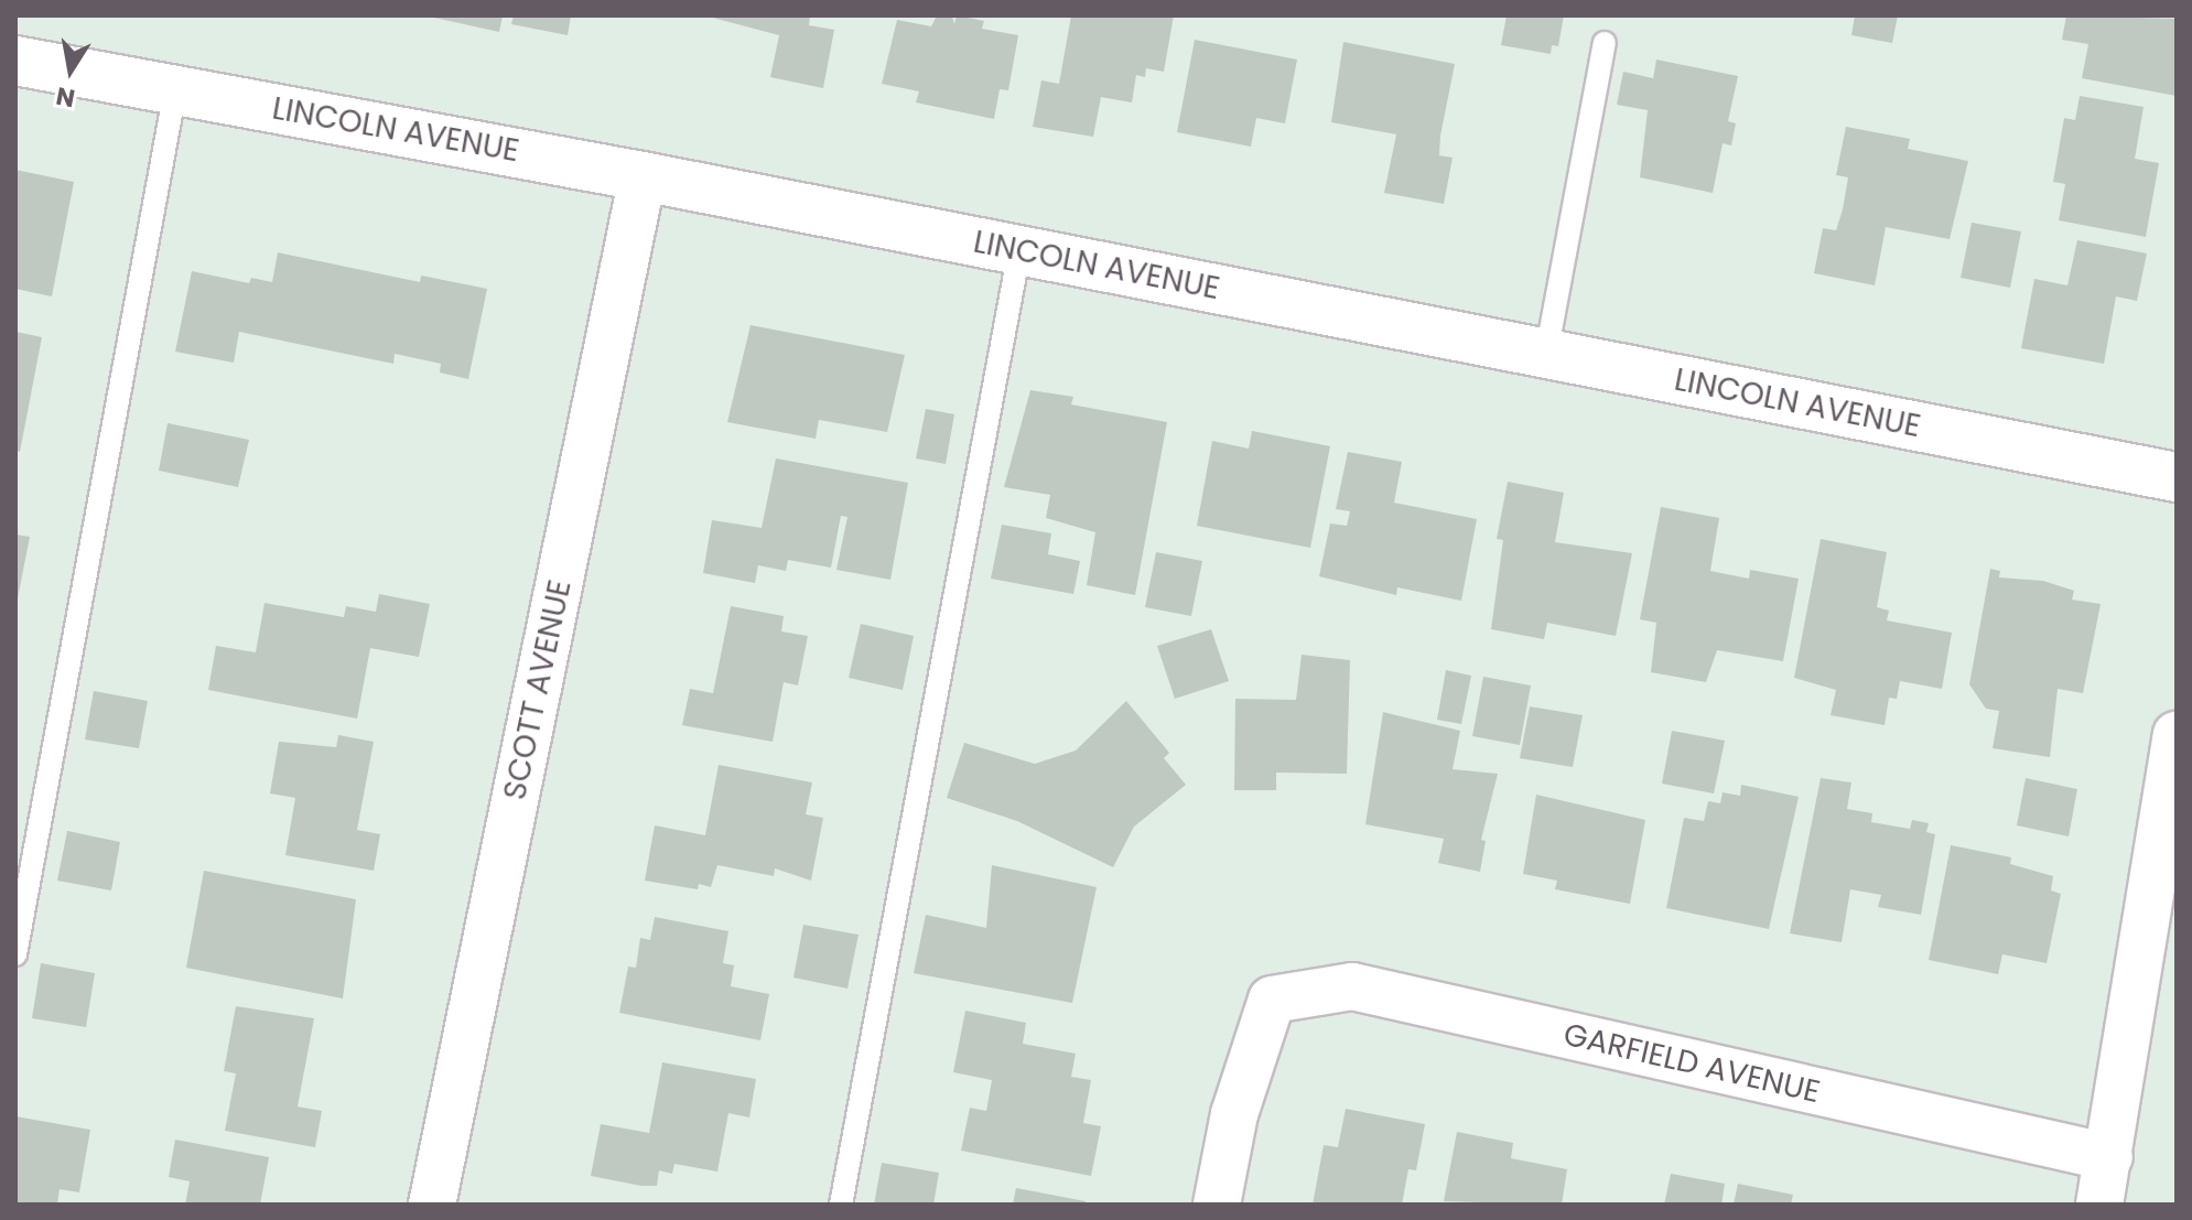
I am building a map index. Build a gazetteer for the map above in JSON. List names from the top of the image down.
{
  "streets": {
    "street": ["LINCOLN AVENUE", "SCOTT AVENUE", "GARFIELD AVENUE"]
  },
  "crossings": [
    ["LINCOLN AVENUE", "SCOTT AVENUE"]
  ],
  "north": "bottom"
}
